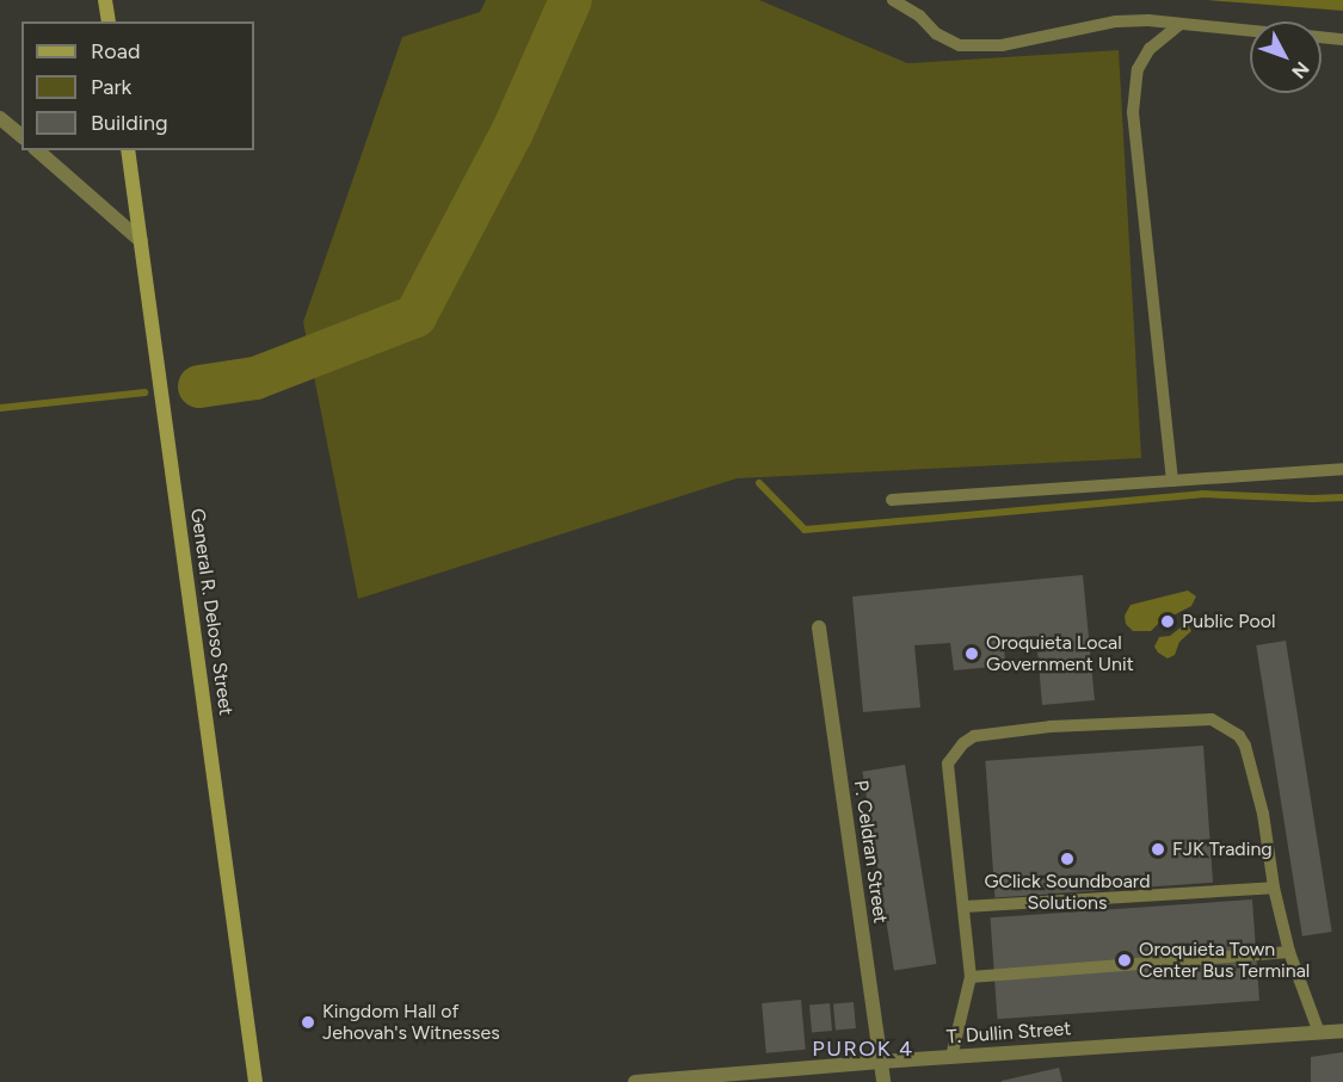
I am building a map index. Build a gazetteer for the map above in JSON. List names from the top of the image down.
{
  "streets": {
    "street": ["General R. Deloso Street", "P. Celdran Street", "T. Dullin Street"]
  },
  "crossings": [
    ["P. Celdran Street", "T. Dullin Street"]
  ],
  "districts": ["PUROK 4"],
  "places": [
    "Public Pool",
    "Oroquieta Local Government Unit",
    "FJK Trading",
    "GClick Soundboard Solutions",
    "Oroquieta Town Center Bus Terminal",
    "Kingdom Hall of Jehovah's Witnesses"
  ],
  "legend": ["Road", "Park", "Building"],
  "north": "bottom right"
}
